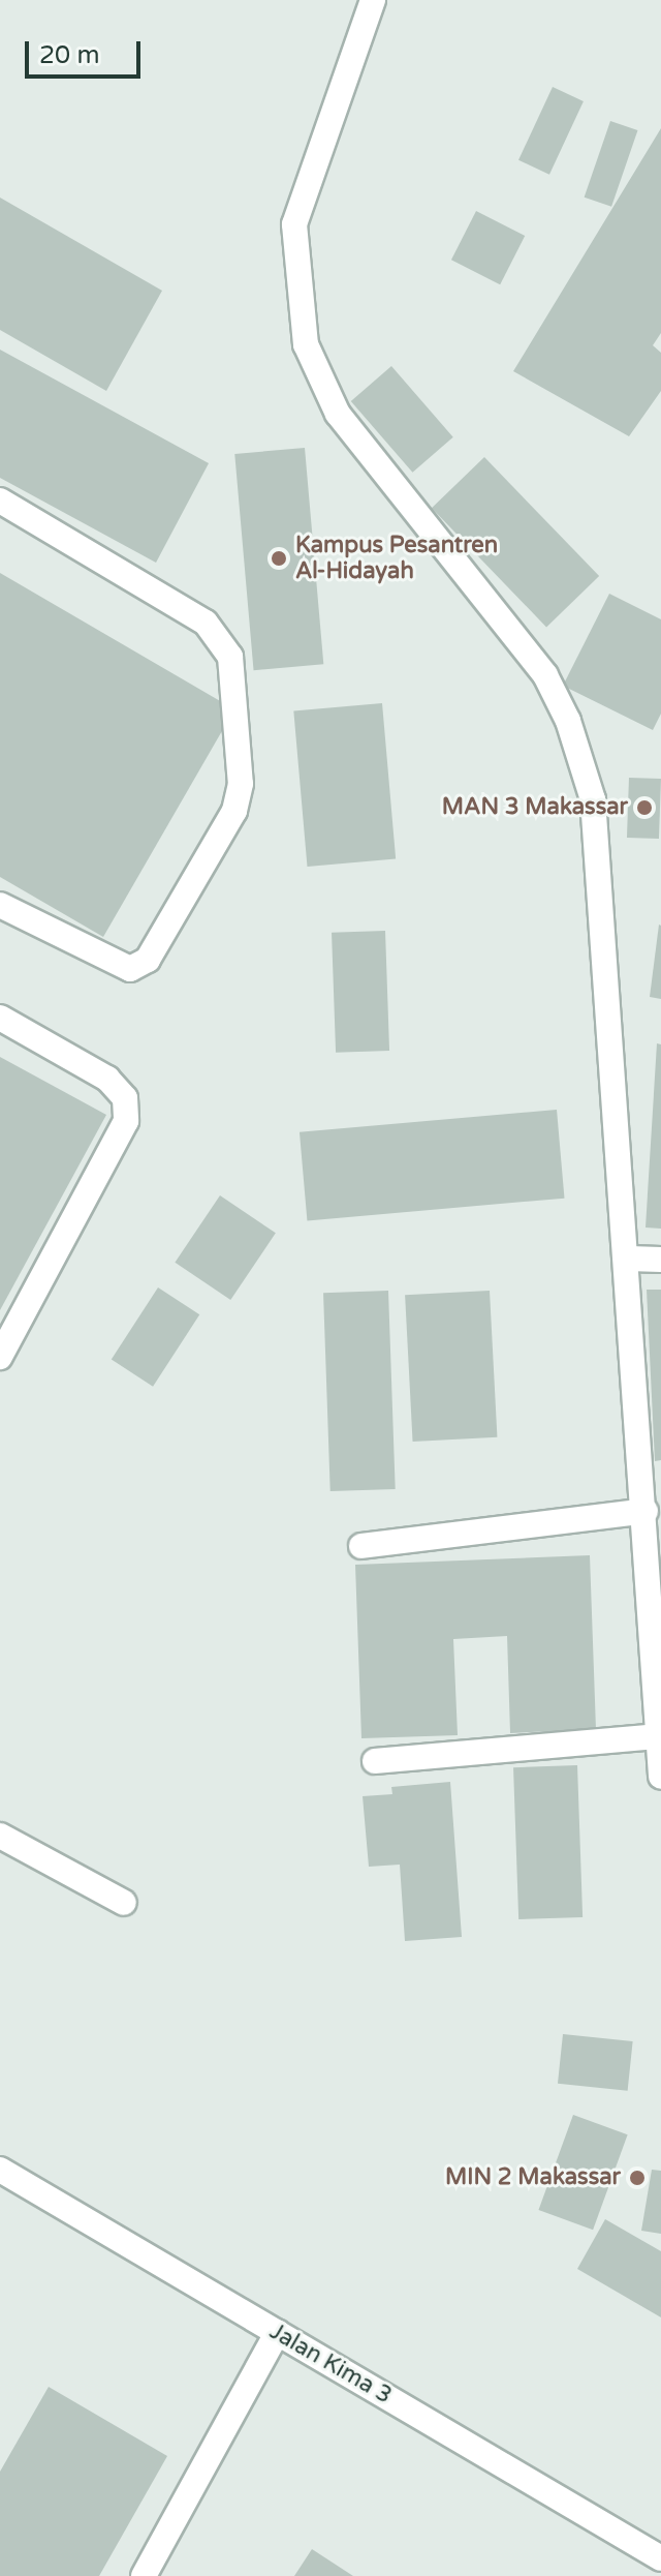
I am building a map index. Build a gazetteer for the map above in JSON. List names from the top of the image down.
{
  "streets": {
    "street": ["Jalan Kima 3"]
  },
  "places": ["Kampus Pesantren Al-Hidayah", "MAN 3 Makassar", "MIN 2 Makassar"],
  "scale_bar": "20 m"
}
